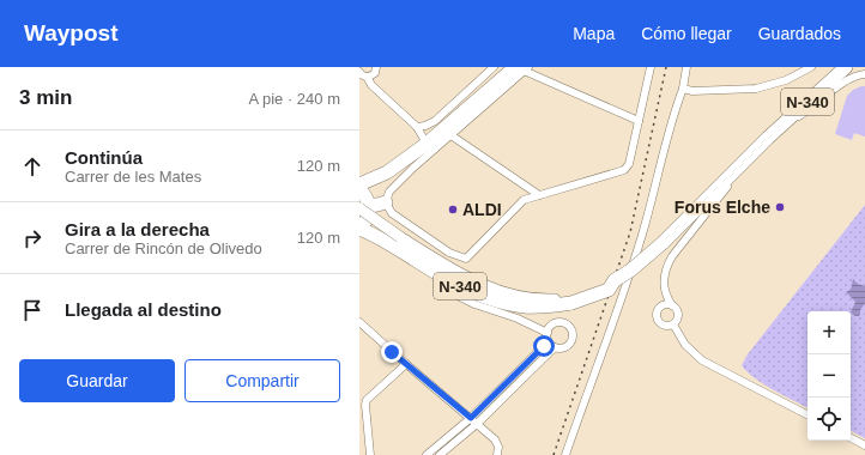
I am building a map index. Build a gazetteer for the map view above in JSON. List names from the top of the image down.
{
  "streets": {
    "highway": ["N-340"]
  },
  "places": ["Forus Elche", "ALDI"],
  "page": {
    "header": "Waypost",
    "nav": ["Mapa", "Cómo llegar", "Guardados"],
    "heading": ["3 min", "A pie · 240 m"],
    "list": [
      ["Continúa", "Carrer de les Mates", "120 m"],
      ["Gira a la derecha", "Carrer de Rincón de Olivedo", "120 m"],
      "Llegada al destino"
    ],
    "map_buttons": ["+", "−"],
    "buttons": ["Guardar", "Compartir"]
  }
}
